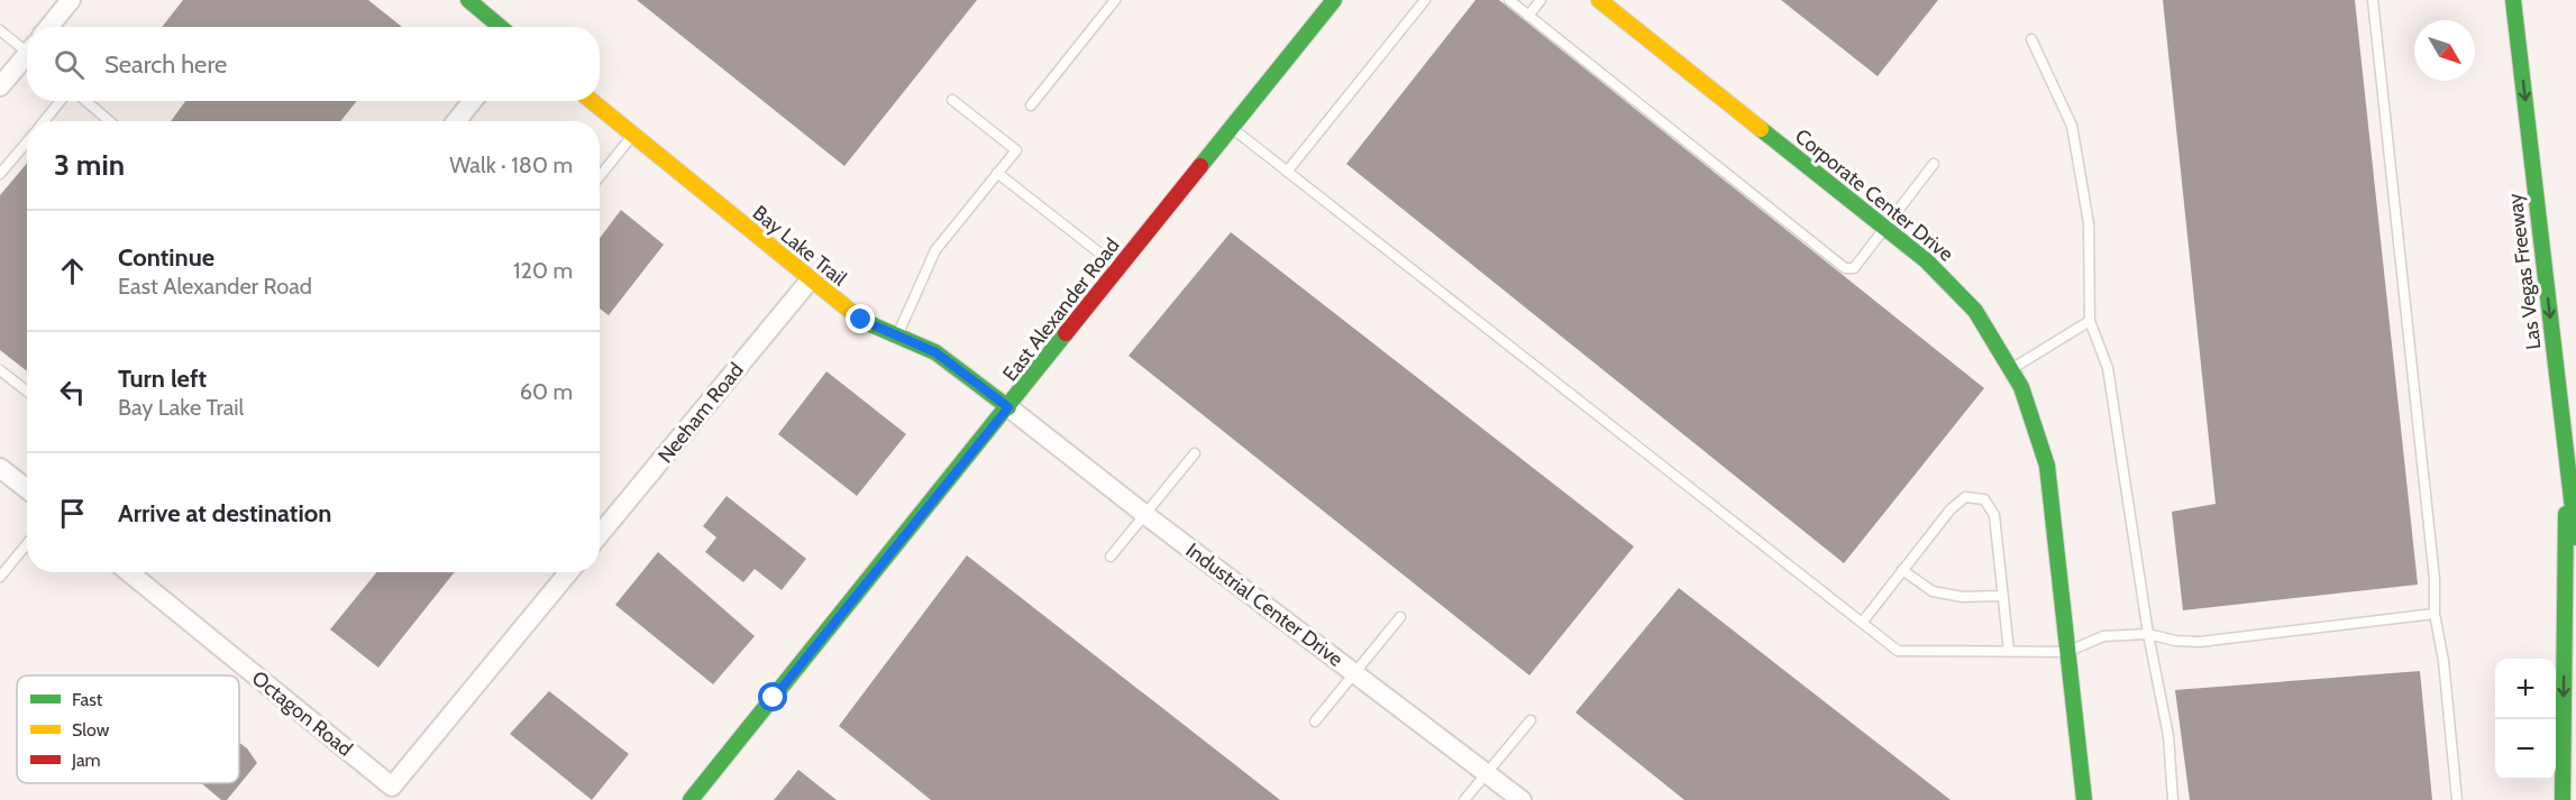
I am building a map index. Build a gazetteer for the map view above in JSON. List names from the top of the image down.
{
  "streets": {
    "main road": [
      "Corporate Center Drive",
      "Bay Lake Trail",
      "Las Vegas Freeway",
      "East Alexander Road"
    ],
    "street": ["Neeham Road", "Industrial Center Drive", "Octagon Road"]
  },
  "crossings": [
    ["Bay Lake Trail", "East Alexander Road"],
    ["Bay Lake Trail", "Neeham Road"],
    ["Bay Lake Trail", "Industrial Center Drive"],
    ["East Alexander Road", "Industrial Center Drive"]
  ],
  "one_way": ["Las Vegas Freeway"],
  "legend": ["Fast", "Slow", "Jam"],
  "north": "bottom right",
  "page": {
    "search": "Search here",
    "heading": ["3 min", "Walk · 180 m"],
    "list": [
      ["Continue", "East Alexander Road", "120 m"],
      ["Turn left", "Bay Lake Trail", "60 m"],
      "Arrive at destination"
    ],
    "map_buttons": ["+", "−"]
  }
}
